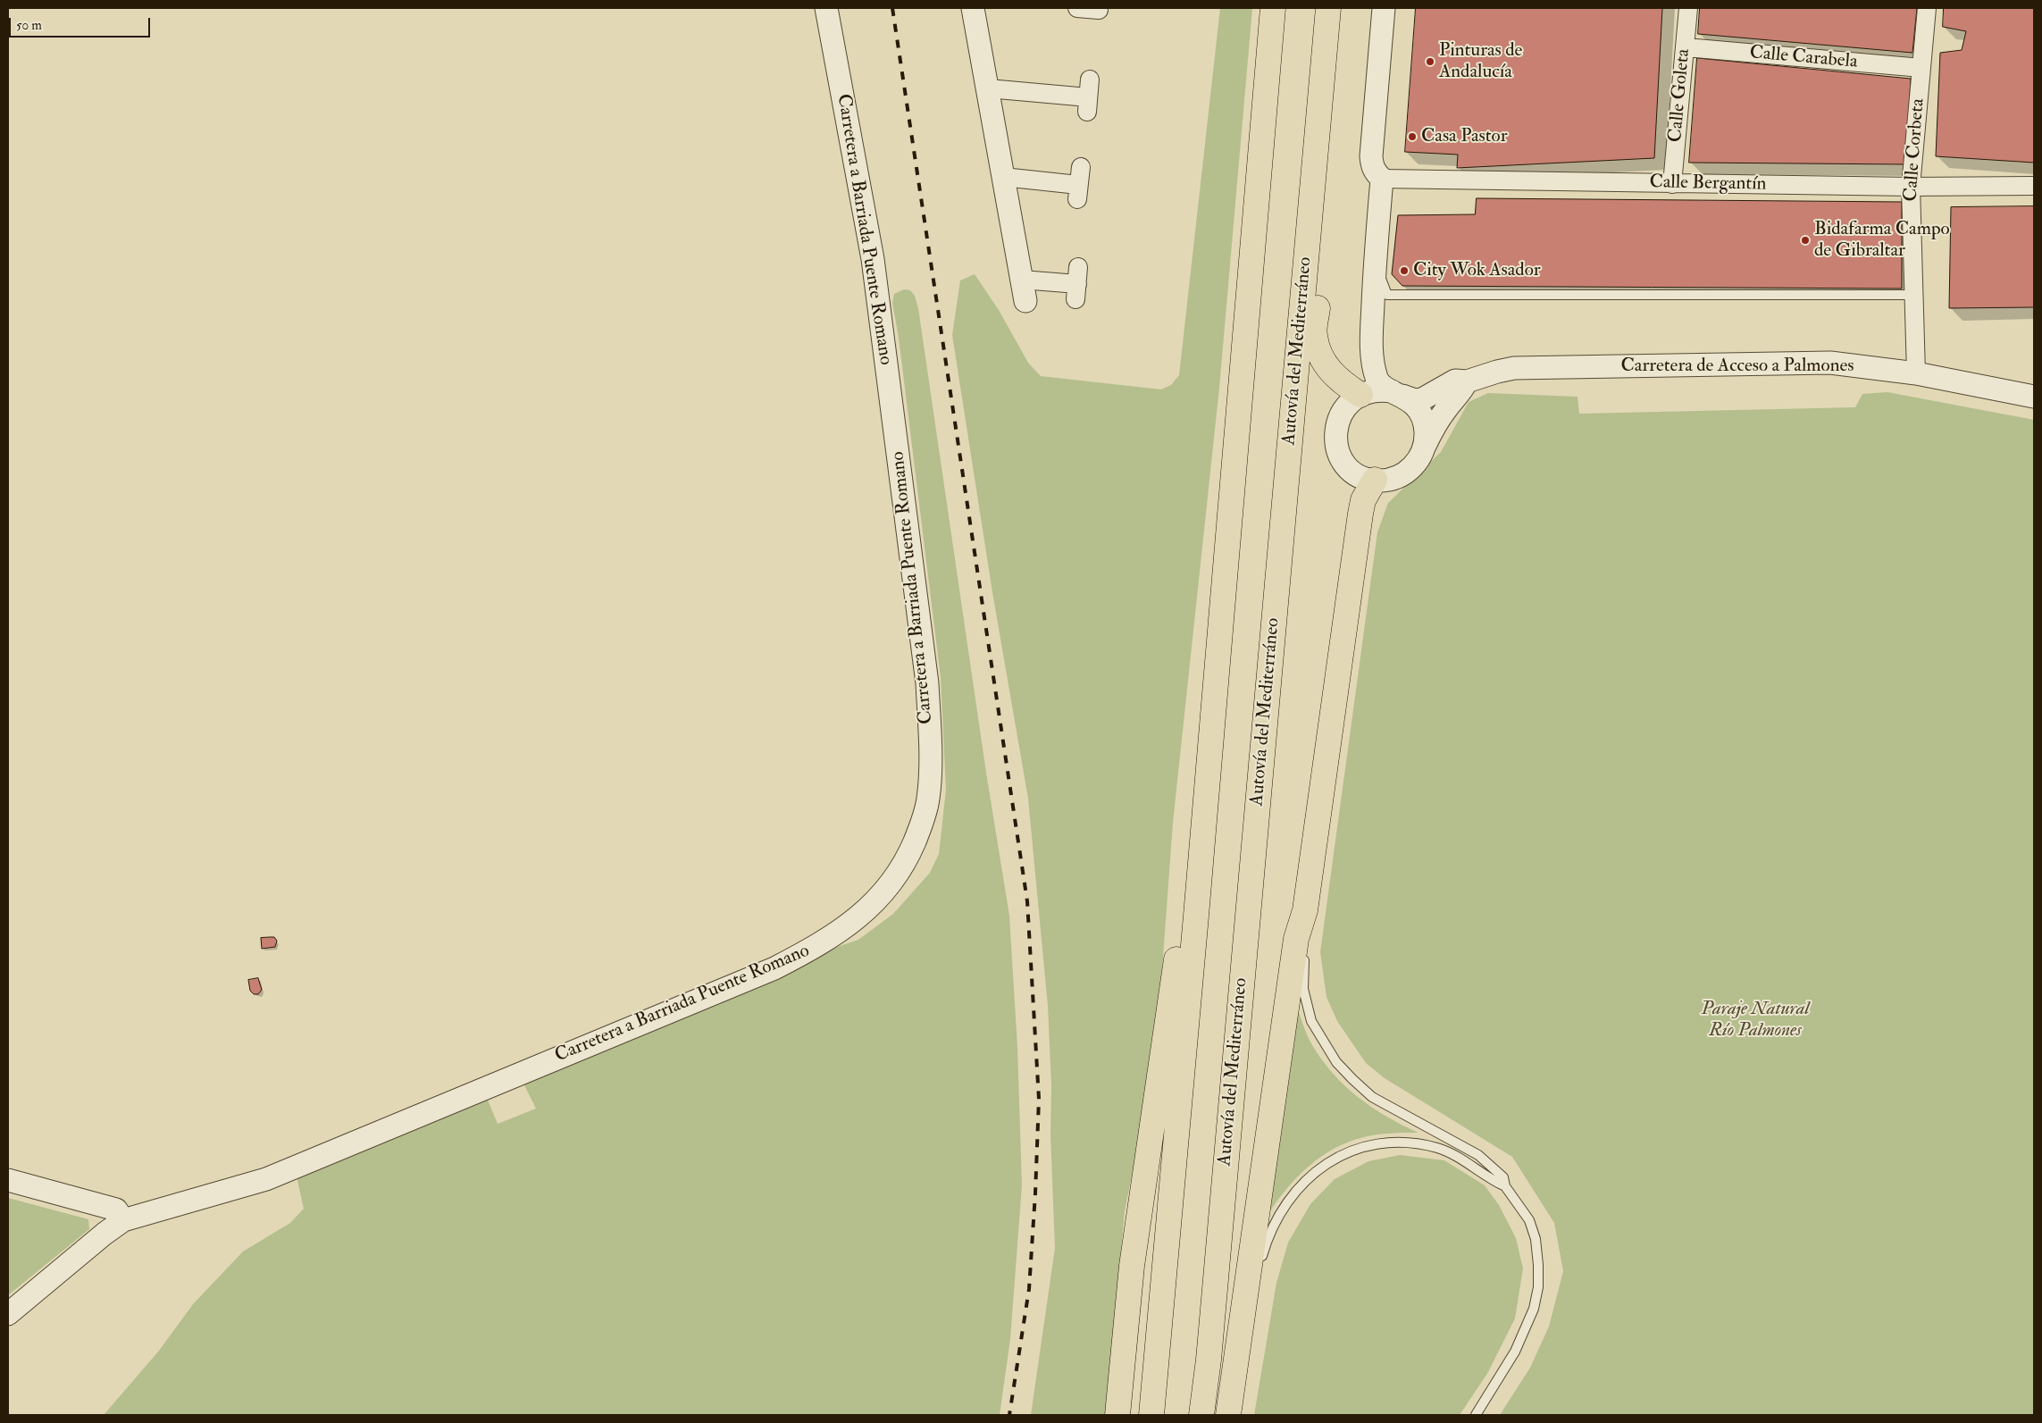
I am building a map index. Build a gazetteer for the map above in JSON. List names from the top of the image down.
{
  "streets": {
    "highway": ["Autovía del Mediterráneo"],
    "street": [
      "Calle Carabela",
      "Calle Goleta",
      "Calle Corbeta",
      "Calle Bergantín",
      "Carretera a Barriada Puente Romano",
      "Carretera de Acceso a Palmones"
    ]
  },
  "crossings": [
    ["Calle Carabela", "Calle Goleta"],
    ["Calle Carabela", "Calle Corbeta"],
    ["Calle Goleta", "Calle Bergantín"],
    ["Calle Corbeta", "Calle Bergantín"],
    ["Calle Corbeta", "Carretera de Acceso a Palmones"]
  ],
  "parks": ["Paraje Natural Río Palmones"],
  "places": [
    "Pinturas de Andalucía",
    "Casa Pastor",
    "Bidafarma Campo de Gibraltar",
    "City Wok Asador"
  ],
  "scale_bar": "50 m"
}
